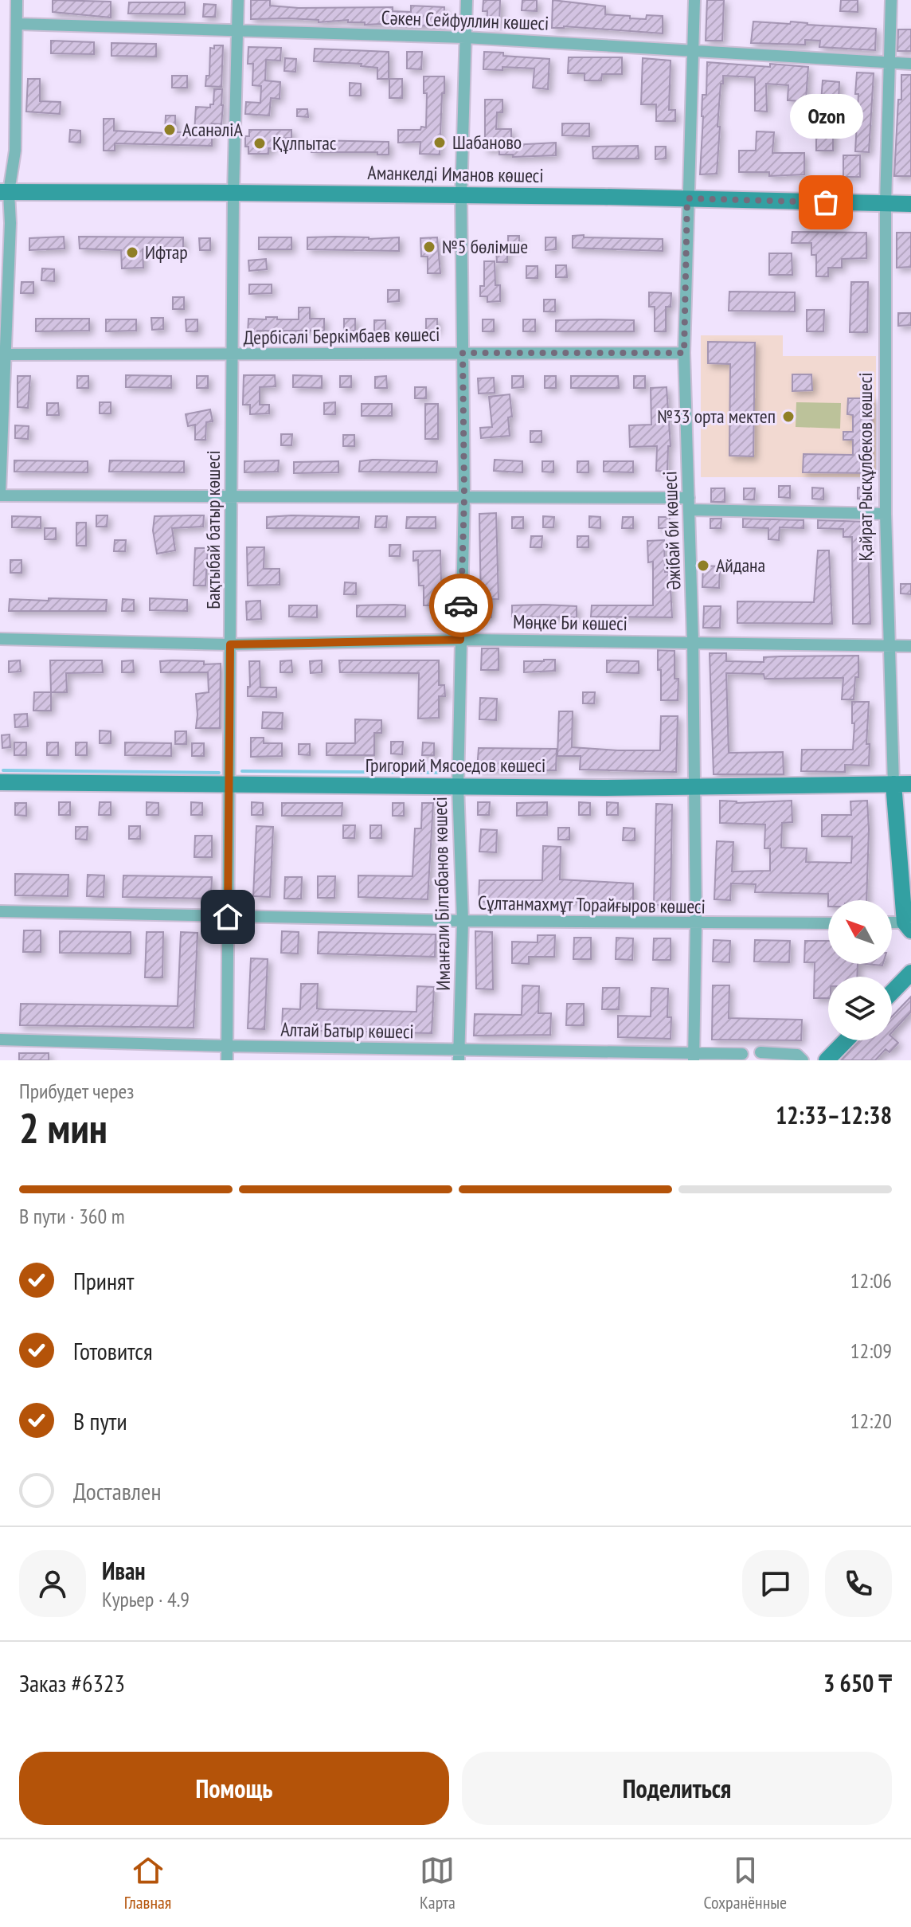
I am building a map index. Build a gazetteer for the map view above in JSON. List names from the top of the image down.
{
  "streets": {
    "main road": ["Аманкелді Иманов көшесі", "Қайрат Рысқұлбеков көшесі", "Григорий Мясоедов көшесі"],
    "street": [
      "Сәкен Сейфуллин көшесі",
      "Дербісәлі Беркімбаев көшесі",
      "Бақтыбай батыр көшесі",
      "Әжібай би көшесі",
      "Мөңке Би көшесі",
      "Иманғали Білтабанов көшесі",
      "Сұлтанмахмұт Торайғыров көшесі",
      "Алтай Батыр көшесі"
    ]
  },
  "crossings": [
    ["Сәкен Сейфуллин көшесі", "Қайрат Рысқұлбеков көшесі"],
    ["Сәкен Сейфуллин көшесі", "Бақтыбай батыр көшесі"],
    ["Сәкен Сейфуллин көшесі", "Әжібай би көшесі"],
    ["Сәкен Сейфуллин көшесі", "Иманғали Білтабанов көшесі"],
    ["Аманкелді Иманов көшесі", "Қайрат Рысқұлбеков көшесі"],
    ["Аманкелді Иманов көшесі", "Бақтыбай батыр көшесі"],
    ["Аманкелді Иманов көшесі", "Әжібай би көшесі"],
    ["Аманкелді Иманов көшесі", "Иманғали Білтабанов көшесі"],
    ["Дербісәлі Беркімбаев көшесі", "Бақтыбай батыр көшесі"],
    ["Дербісәлі Беркімбаев көшесі", "Әжібай би көшесі"],
    ["Дербісәлі Беркімбаев көшесі", "Иманғали Білтабанов көшесі"],
    ["Қайрат Рысқұлбеков көшесі", "Мөңке Би көшесі"],
    ["Қайрат Рысқұлбеков көшесі", "Григорий Мясоедов көшесі"],
    ["Бақтыбай батыр көшесі", "Мөңке Би көшесі"],
    ["Бақтыбай батыр көшесі", "Григорий Мясоедов көшесі"],
    ["Бақтыбай батыр көшесі", "Сұлтанмахмұт Торайғыров көшесі"],
    ["Бақтыбай батыр көшесі", "Алтай Батыр көшесі"],
    ["Әжібай би көшесі", "Мөңке Би көшесі"],
    ["Әжібай би көшесі", "Григорий Мясоедов көшесі"],
    ["Әжібай би көшесі", "Сұлтанмахмұт Торайғыров көшесі"],
    ["Әжібай би көшесі", "Алтай Батыр көшесі"],
    ["Мөңке Би көшесі", "Иманғали Білтабанов көшесі"],
    ["Григорий Мясоедов көшесі", "Иманғали Білтабанов көшесі"],
    ["Иманғали Білтабанов көшесі", "Сұлтанмахмұт Торайғыров көшесі"],
    ["Иманғали Білтабанов көшесі", "Алтай Батыр көшесі"]
  ],
  "places": [
    "АсанәліА",
    "Шабаново",
    "Құлпытас",
    "Ozon",
    "№5 бөлімше",
    "Ифтар",
    "№33 орта мектеп",
    "Айдана"
  ],
  "north": "top left",
  "page": {
    "bubble": "Ozon",
    "heading": ["2 мин", "Прибудет через", "12:33–12:38"],
    "panel": [
      "Иван",
      "Курьер · 4.9",
      "Заказ #6323",
      "3 650 ₸"
    ],
    "bar": "В пути · 360 m",
    "list": [
      ["Принят", "12:06"],
      ["Готовится", "12:09"],
      ["В пути", "12:20"],
      "Доставлен"
    ],
    "buttons": ["Помощь", "Поделиться"],
    "tabs": ["Главная", "Карта", "Сохранённые"]
  }
}
